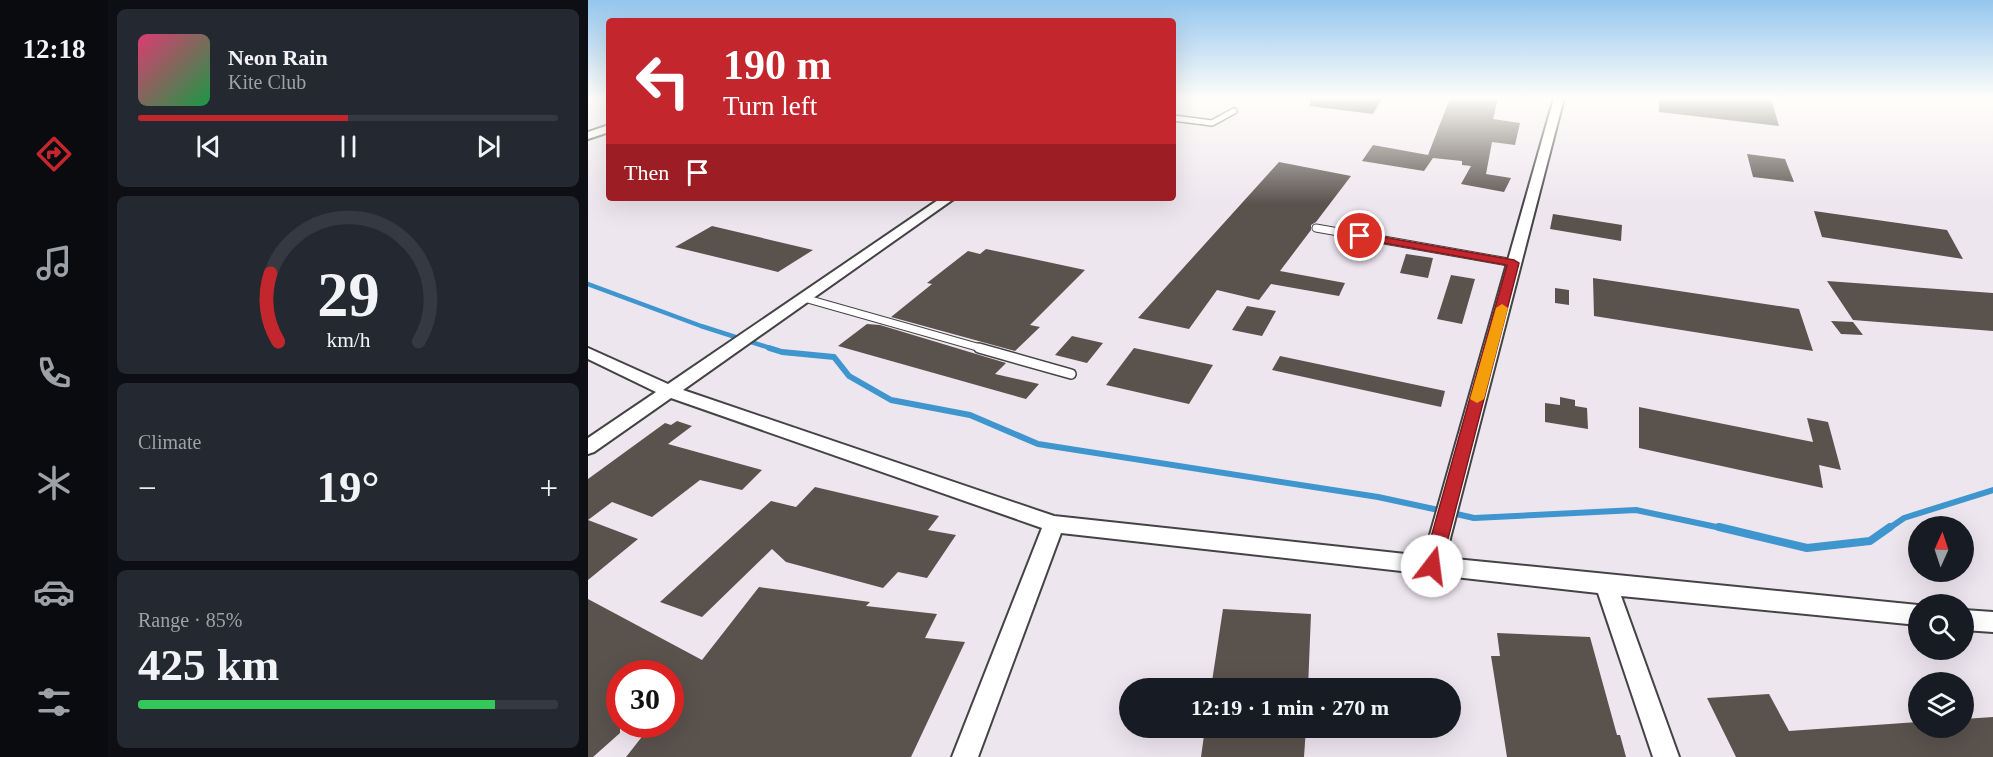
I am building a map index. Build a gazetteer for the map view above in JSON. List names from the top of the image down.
{
  "north": "top",
  "page": {
    "tabs": "12:18",
    "turn": ["190 m", "Turn left"],
    "song": ["Neon Rain", "Kite Club"],
    "then": "Then",
    "tile": [
      "Climate",
      ["Range · 85%", "425 km"]
    ],
    "heat": ["−", "19°", "+"],
    "limit": "30",
    "trip": "12:19 · 1 min · 270 m",
    "gauge": ["29", "km/h"]
  }
}
